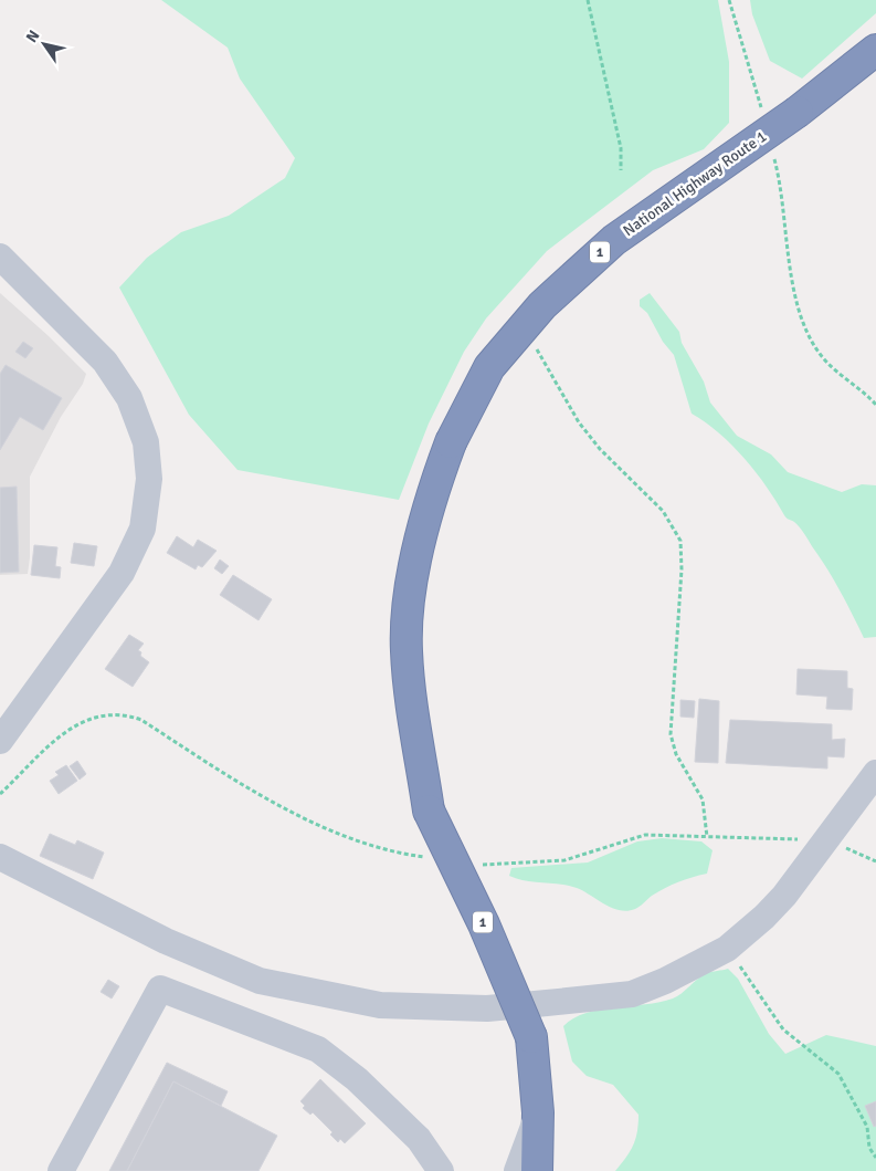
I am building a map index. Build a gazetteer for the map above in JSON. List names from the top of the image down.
{
  "streets": {
    "highway": ["National Highway Route 1", "1"]
  },
  "north": "top left"
}
